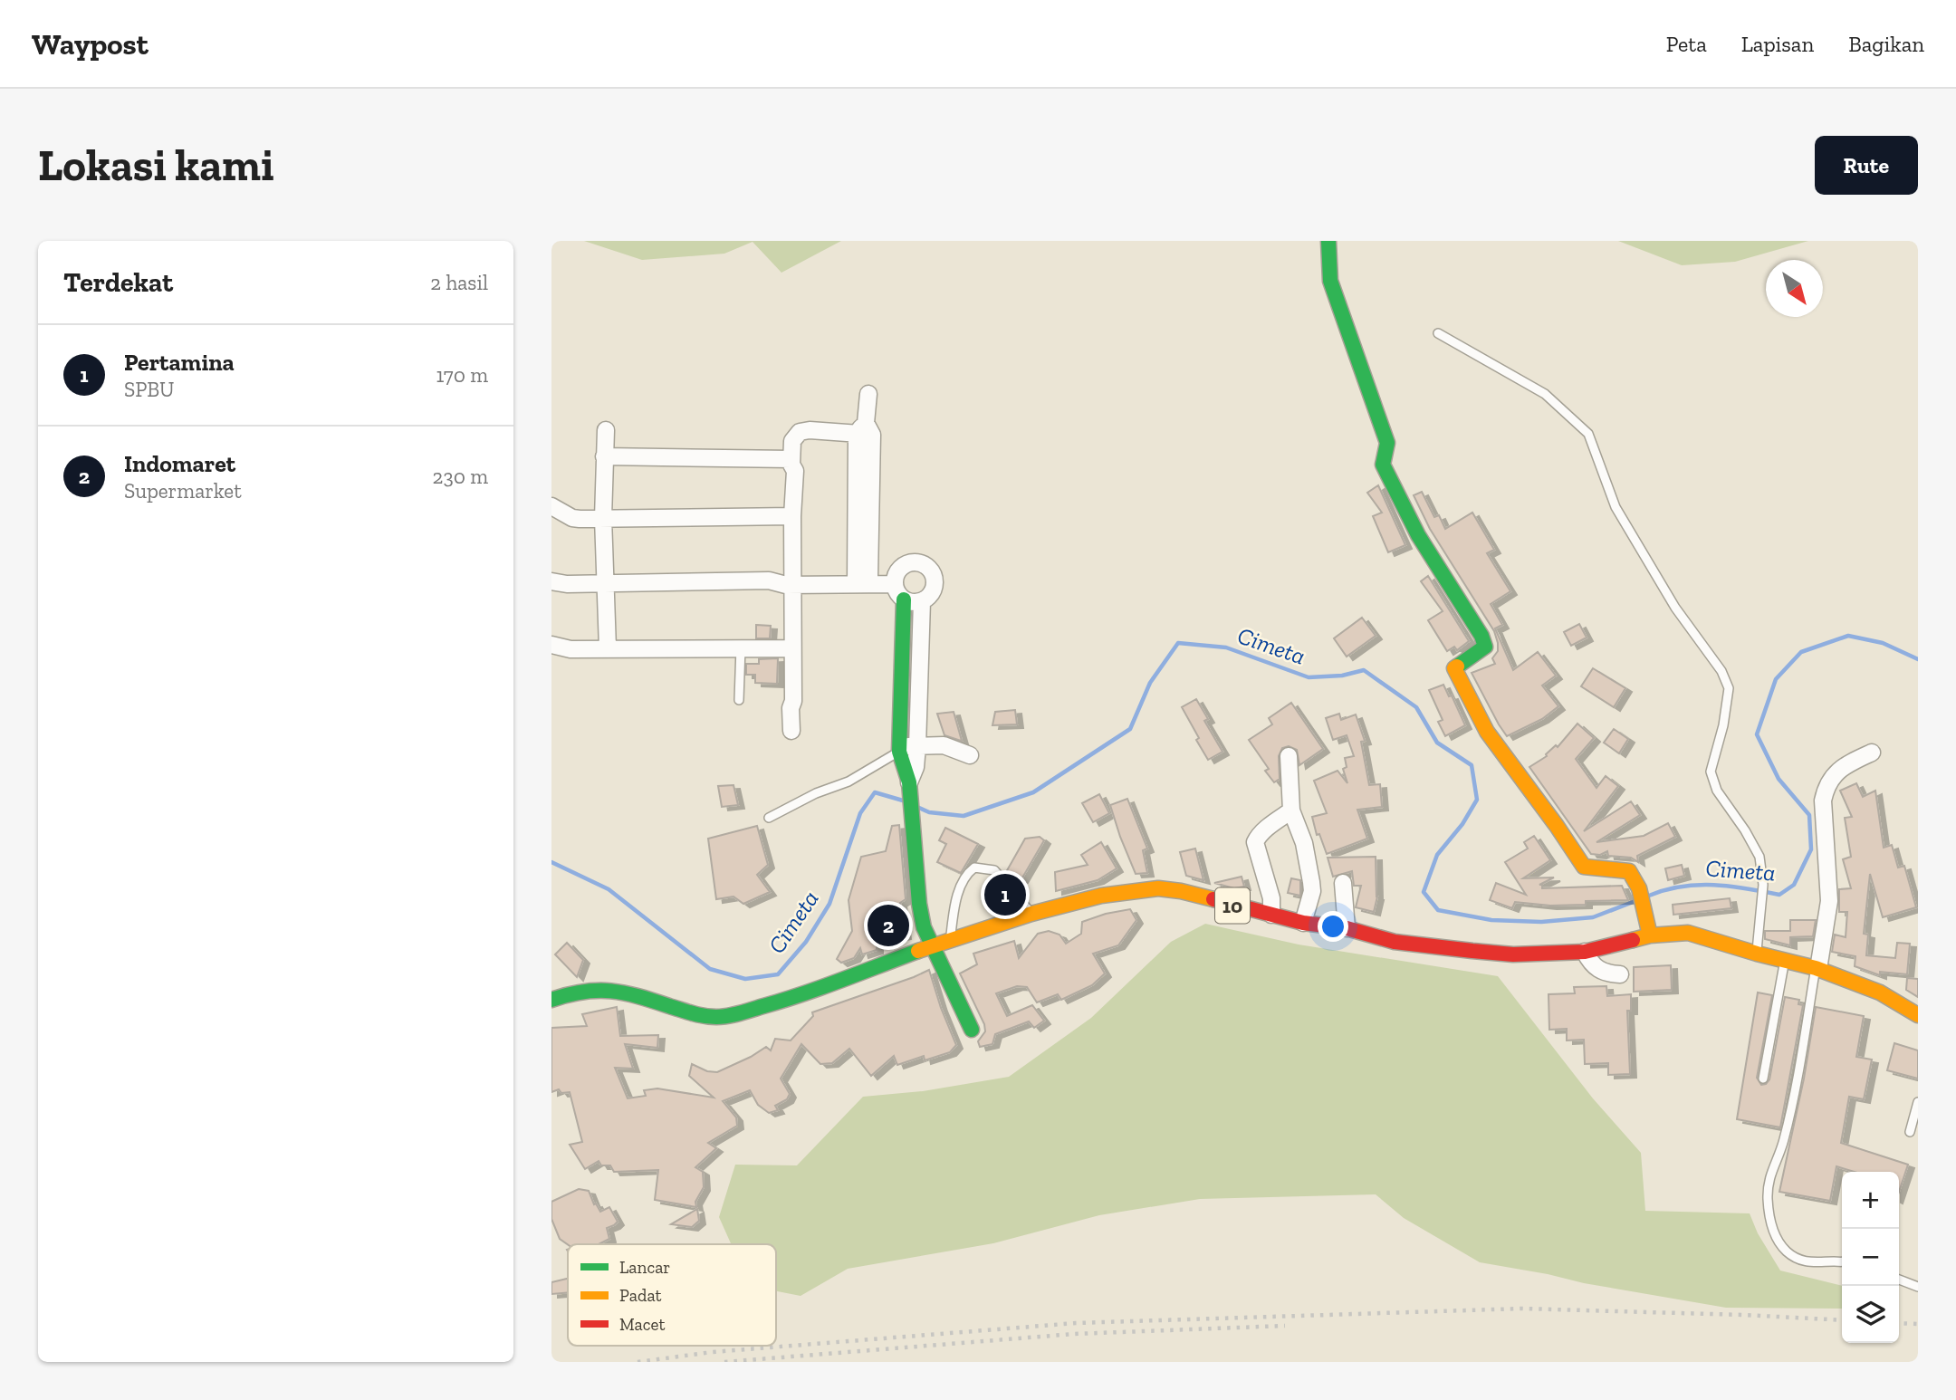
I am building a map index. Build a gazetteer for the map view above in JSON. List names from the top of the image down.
{
  "streets": {
    "main road": ["10"]
  },
  "water": ["Cimeta"],
  "legend": ["Lancar", "Padat", "Macet"],
  "north": "bottom right",
  "page": {
    "header": "Waypost",
    "nav": ["Peta", "Lapisan", "Bagikan"],
    "buttons": "Rute",
    "title": "Lokasi kami",
    "heading": ["Terdekat", "2 hasil"],
    "list": [
      {
        "mark": "1",
        "name": "Pertamina",
        "note": "SPBU",
        "value": "170 m"
      },
      {
        "mark": "2",
        "name": "Indomaret",
        "note": "Supermarket",
        "value": "230 m"
      }
    ],
    "pins": ["1", "2"],
    "map_buttons": ["+", "−"]
  }
}
